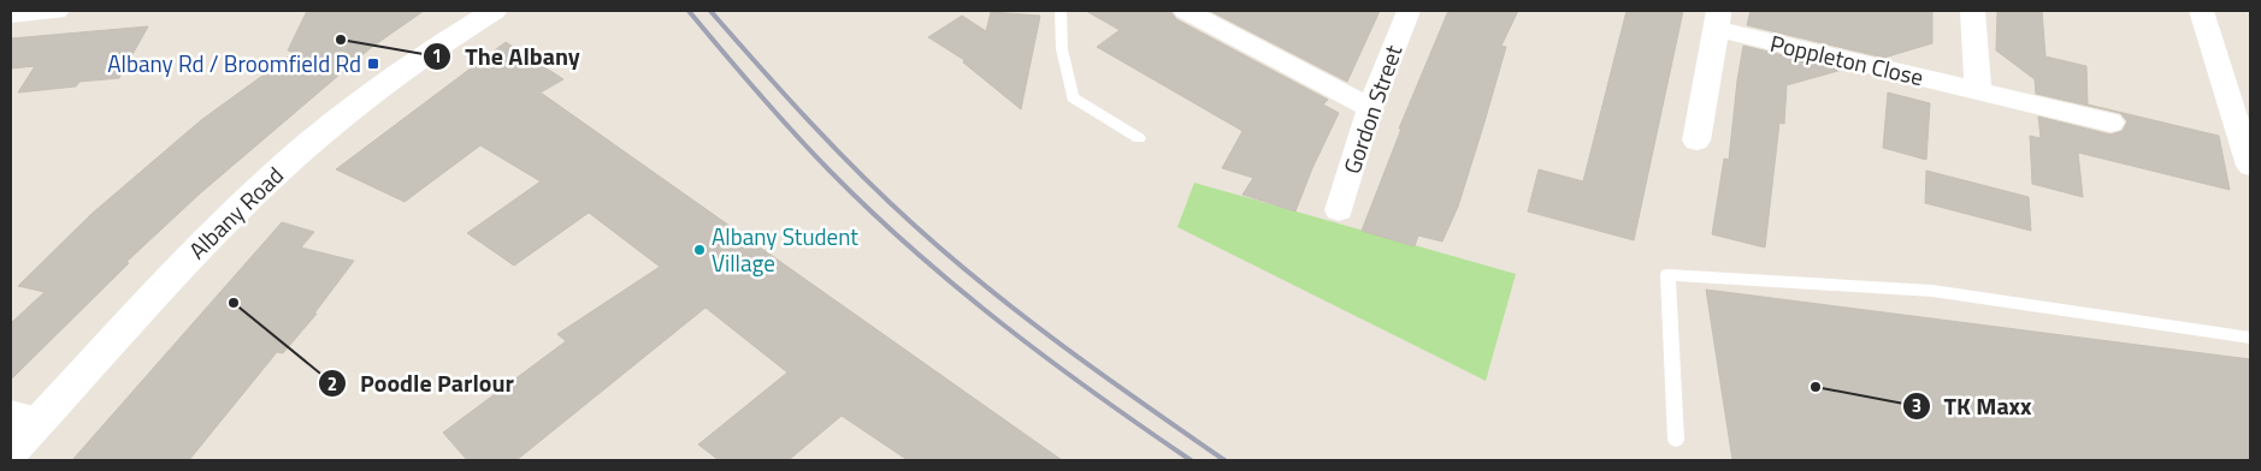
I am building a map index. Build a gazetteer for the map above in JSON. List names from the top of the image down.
{
  "streets": {
    "street": ["Poppleton Close", "Gordon Street", "Albany Road"]
  },
  "places": {
    "other": [
      "The Albany",
      "Albany Student Village",
      "Poodle Parlour",
      "TK Maxx"
    ],
    "transit": ["Albany Rd / Broomfield Rd"]
  }
}
